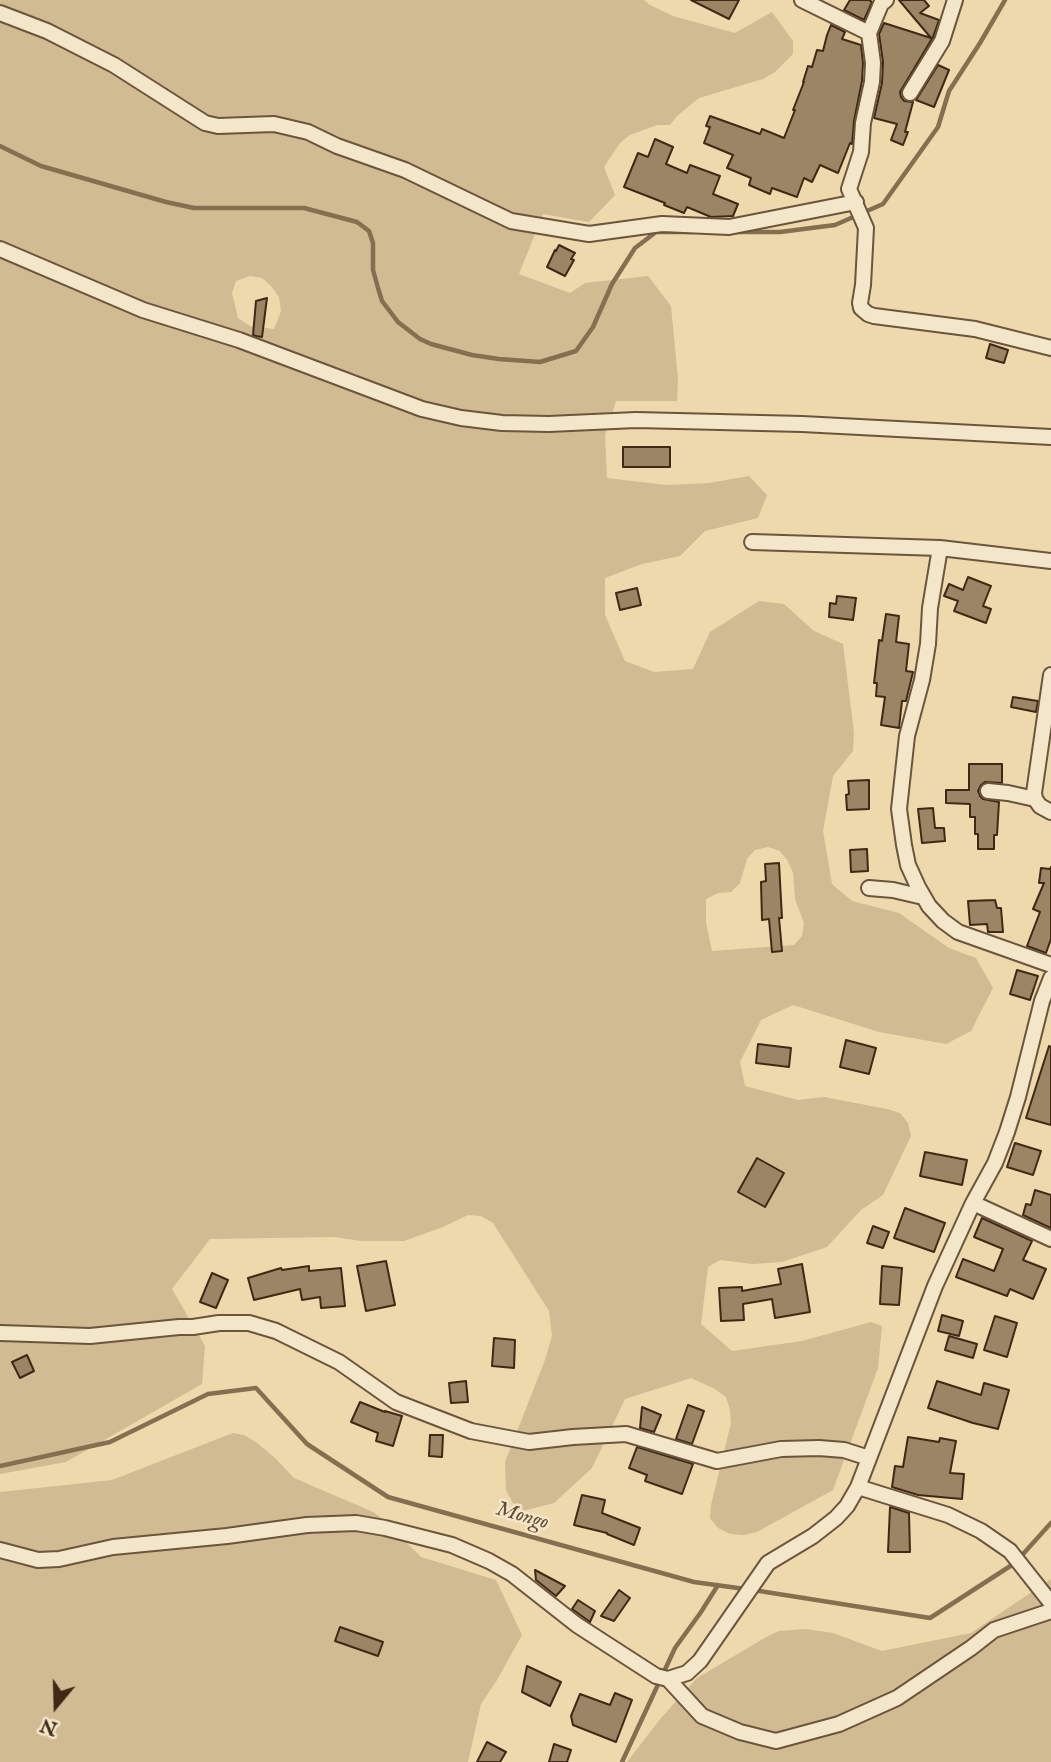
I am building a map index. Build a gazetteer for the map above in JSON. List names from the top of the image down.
{
  "water": ["Mongo"],
  "north": "bottom"
}
